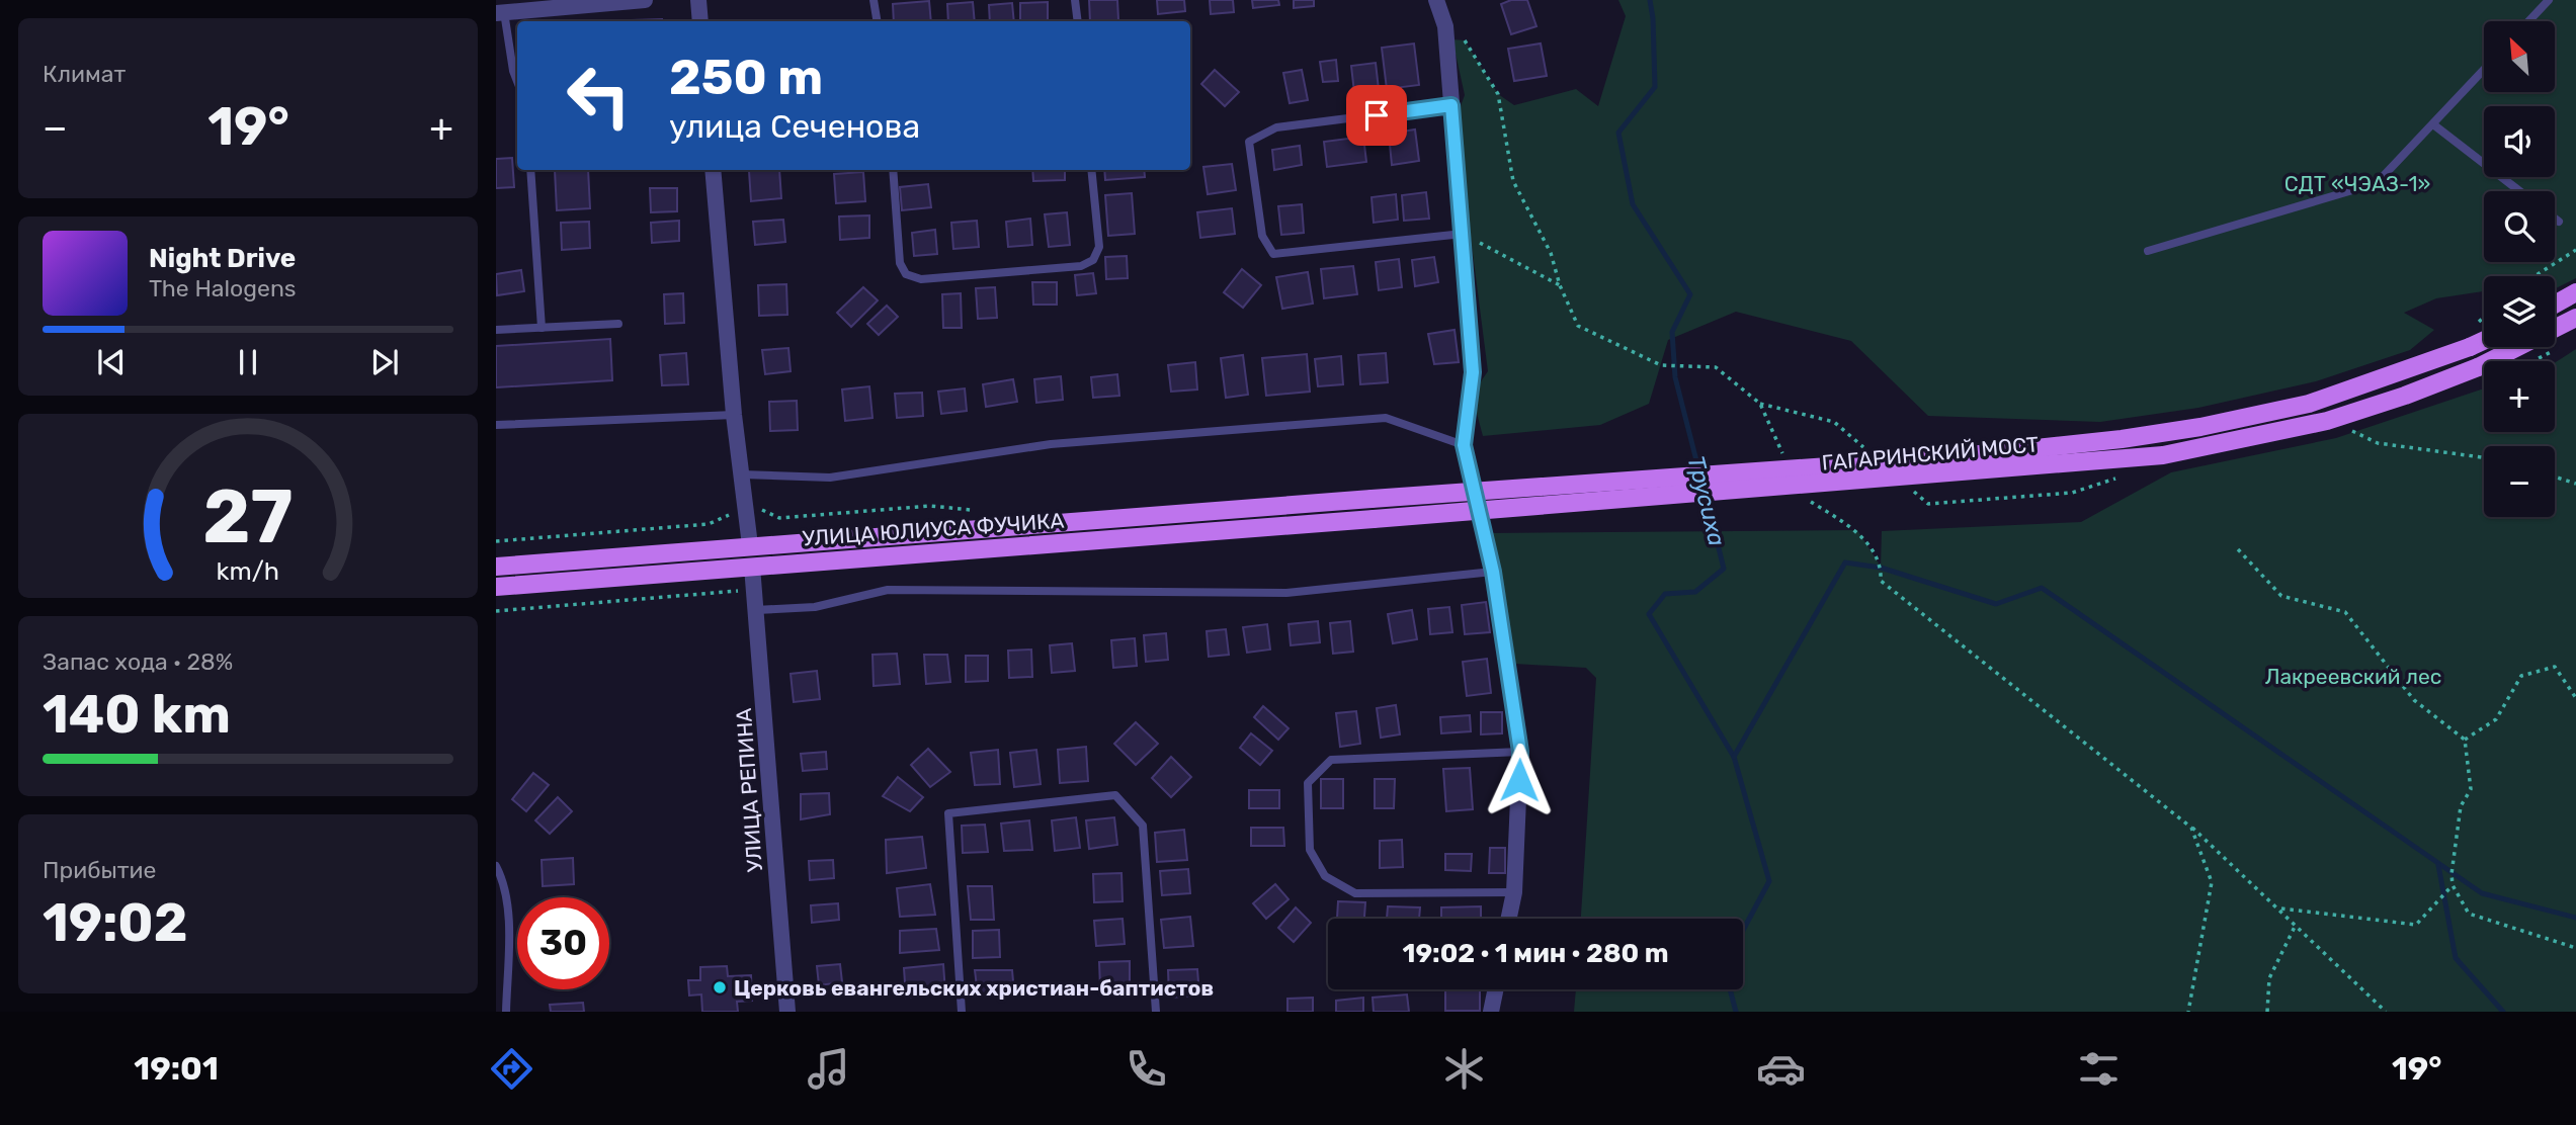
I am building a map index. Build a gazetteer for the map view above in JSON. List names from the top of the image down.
{
  "streets": {
    "main road": ["ГАГАРИНСКИЙ МОСТ", "УЛИЦА ЮЛИУСА ФУЧИКА"],
    "street": ["УЛИЦА РЕПИНА"]
  },
  "crossings": [
    ["ГАГАРИНСКИЙ МОСТ", "УЛИЦА ЮЛИУСА ФУЧИКА"],
    ["УЛИЦА ЮЛИУСА ФУЧИКА", "УЛИЦА РЕПИНА"]
  ],
  "water": ["Трусиха"],
  "parks": ["СДТ «ЧЭАЗ-1»", "Лакреевский лес"],
  "places": ["Церковь евангельских христиан-баптистов"],
  "north": "top left",
  "page": {
    "tile": [
      "Климат",
      ["Запас хода · 28%", "140 km"],
      ["Прибытие", "19:02"]
    ],
    "map_buttons": ["+", "−"],
    "turn": ["250 m", "улица Сеченова"],
    "heat": ["−", "19°", "+"],
    "song": ["Night Drive", "The Halogens"],
    "limit": "30",
    "trip": "19:02 · 1 мин · 280 m",
    "tabs": ["19:01", "19°"],
    "gauge": ["27", "km/h"]
  }
}
